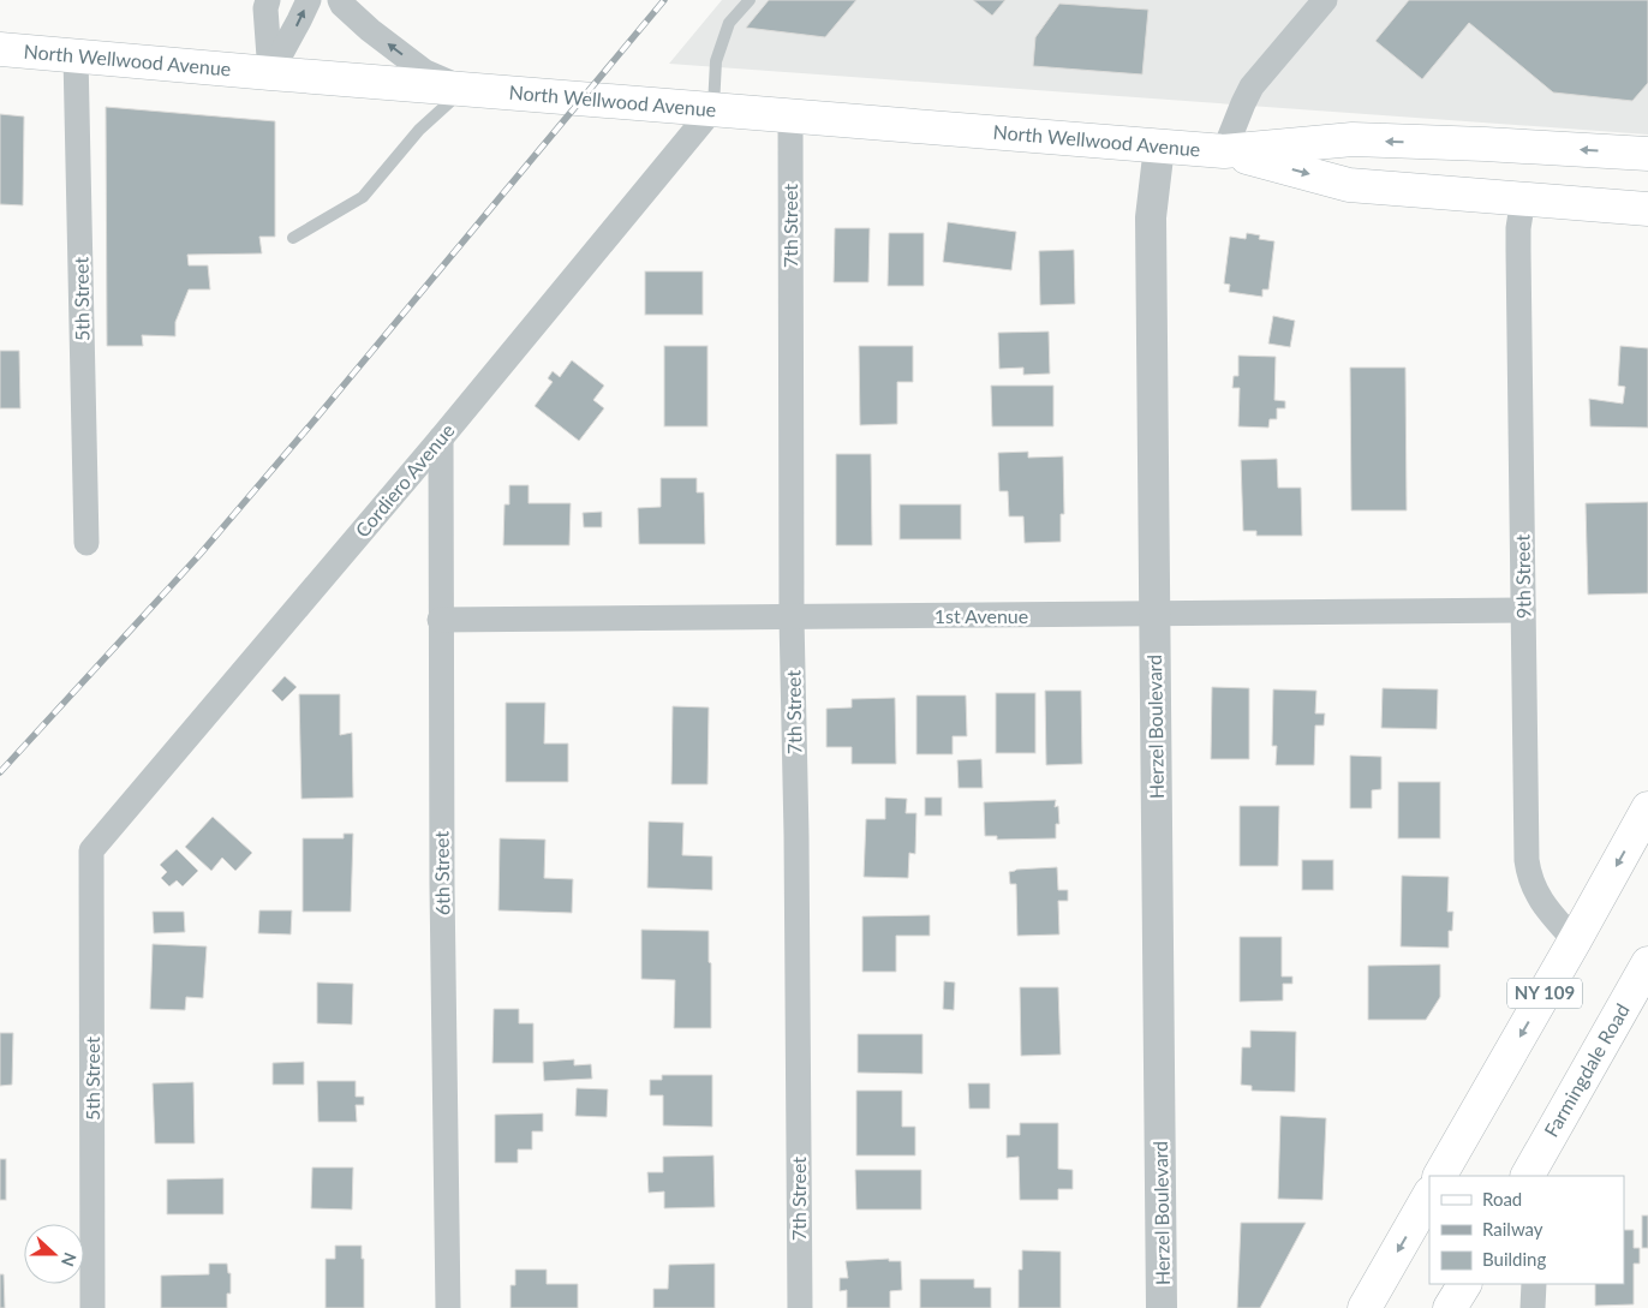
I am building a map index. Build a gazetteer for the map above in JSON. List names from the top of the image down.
{
  "streets": {
    "main road": ["North Wellwood Avenue", "NY 109", "Farmingdale Road"],
    "street": [
      "7th Street",
      "5th Street",
      "Cordiero Avenue",
      "9th Street",
      "1st Avenue",
      "Herzel Boulevard",
      "6th Street"
    ]
  },
  "crossings": [
    ["North Wellwood Avenue", "7th Street"],
    ["North Wellwood Avenue", "5th Street"],
    ["North Wellwood Avenue", "Cordiero Avenue"],
    ["North Wellwood Avenue", "9th Street"],
    ["North Wellwood Avenue", "Herzel Boulevard"],
    ["7th Street", "1st Avenue"],
    ["5th Street", "Cordiero Avenue"],
    ["Cordiero Avenue", "6th Street"],
    ["9th Street", "1st Avenue"],
    ["9th Street", "NY 109"],
    ["1st Avenue", "Herzel Boulevard"],
    ["1st Avenue", "6th Street"]
  ],
  "legend": ["Road", "Railway", "Building"],
  "north": "right"
}
